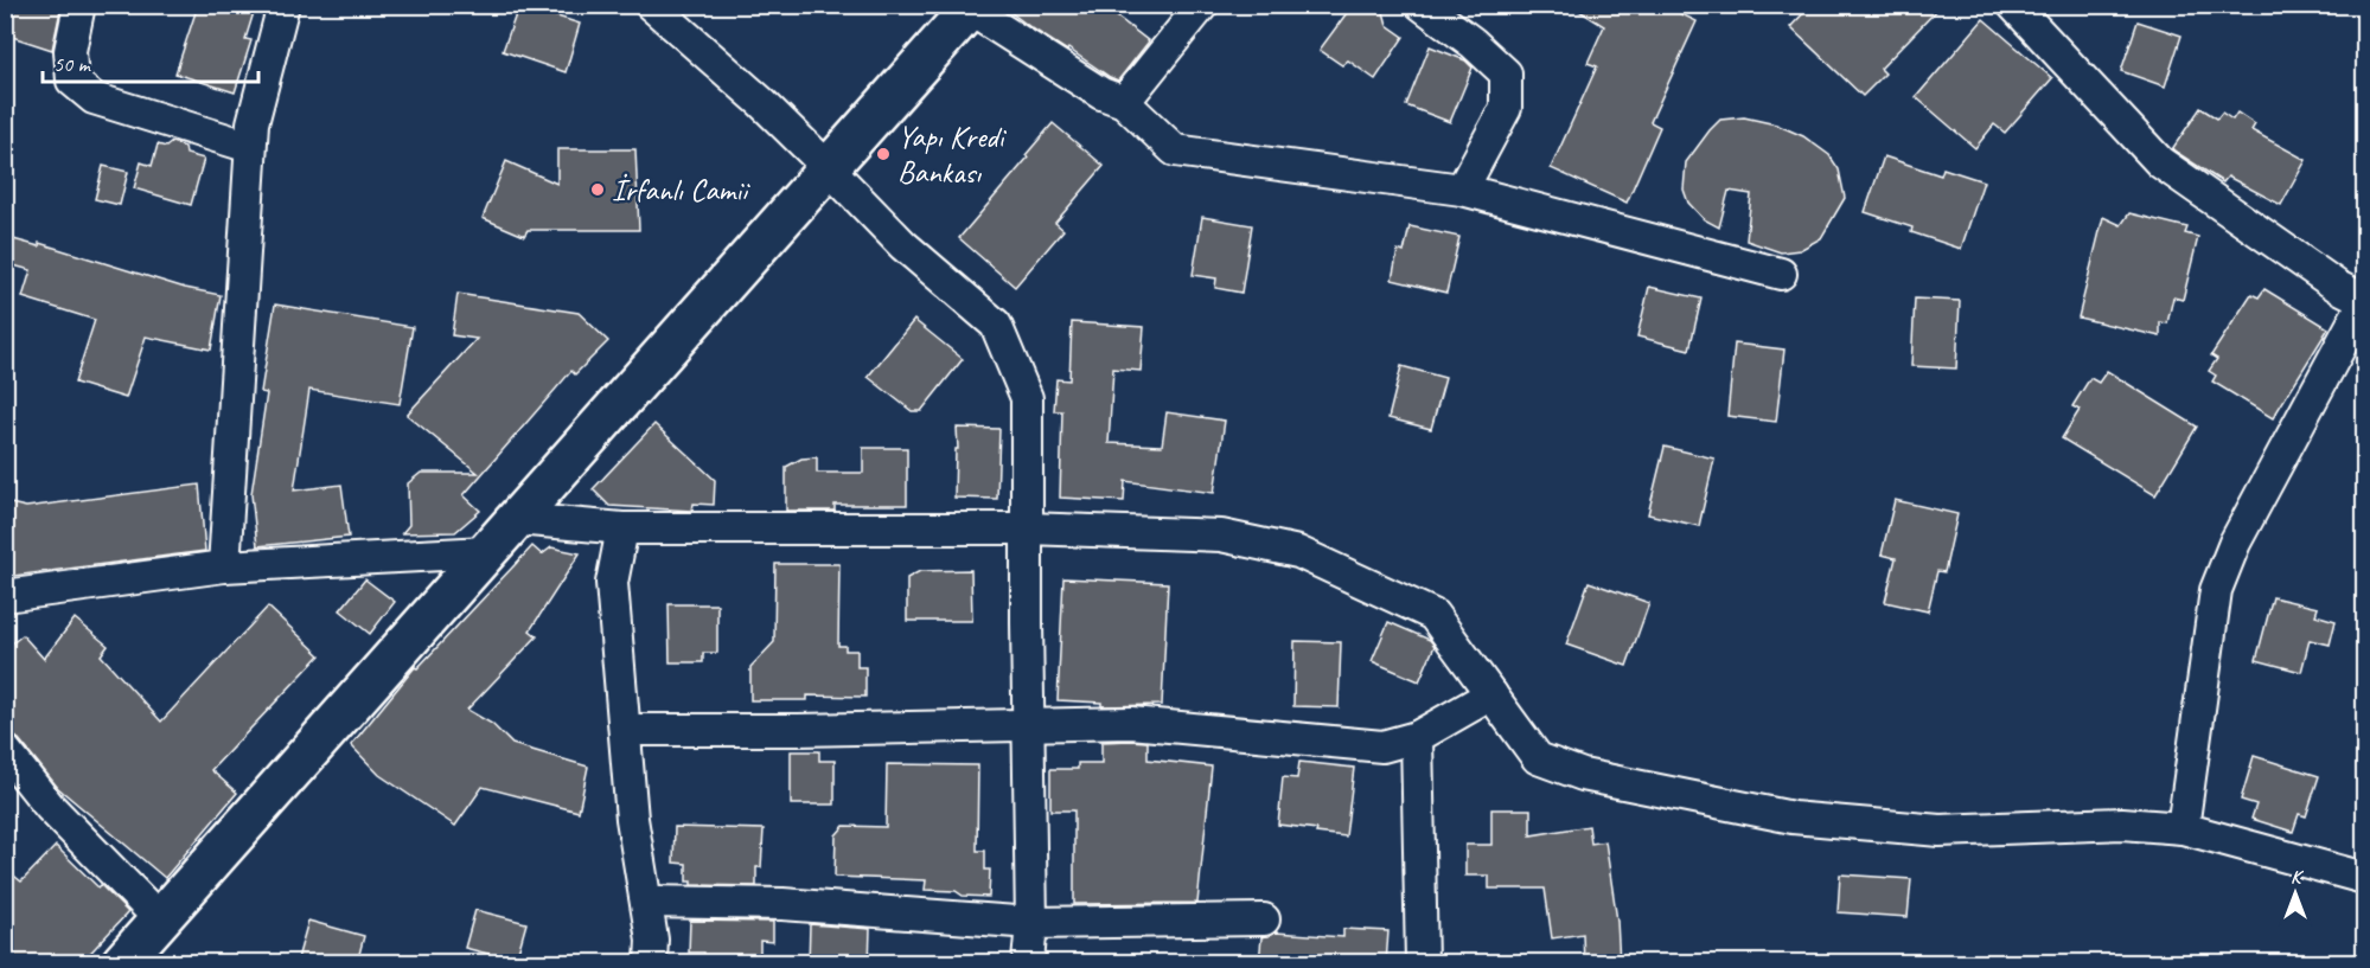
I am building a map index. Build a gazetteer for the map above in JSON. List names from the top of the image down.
{
  "places": ["Yapı Kredi Bankası", "İrfanlı Camii"],
  "scale_bar": "50 m",
  "north": "top"
}
